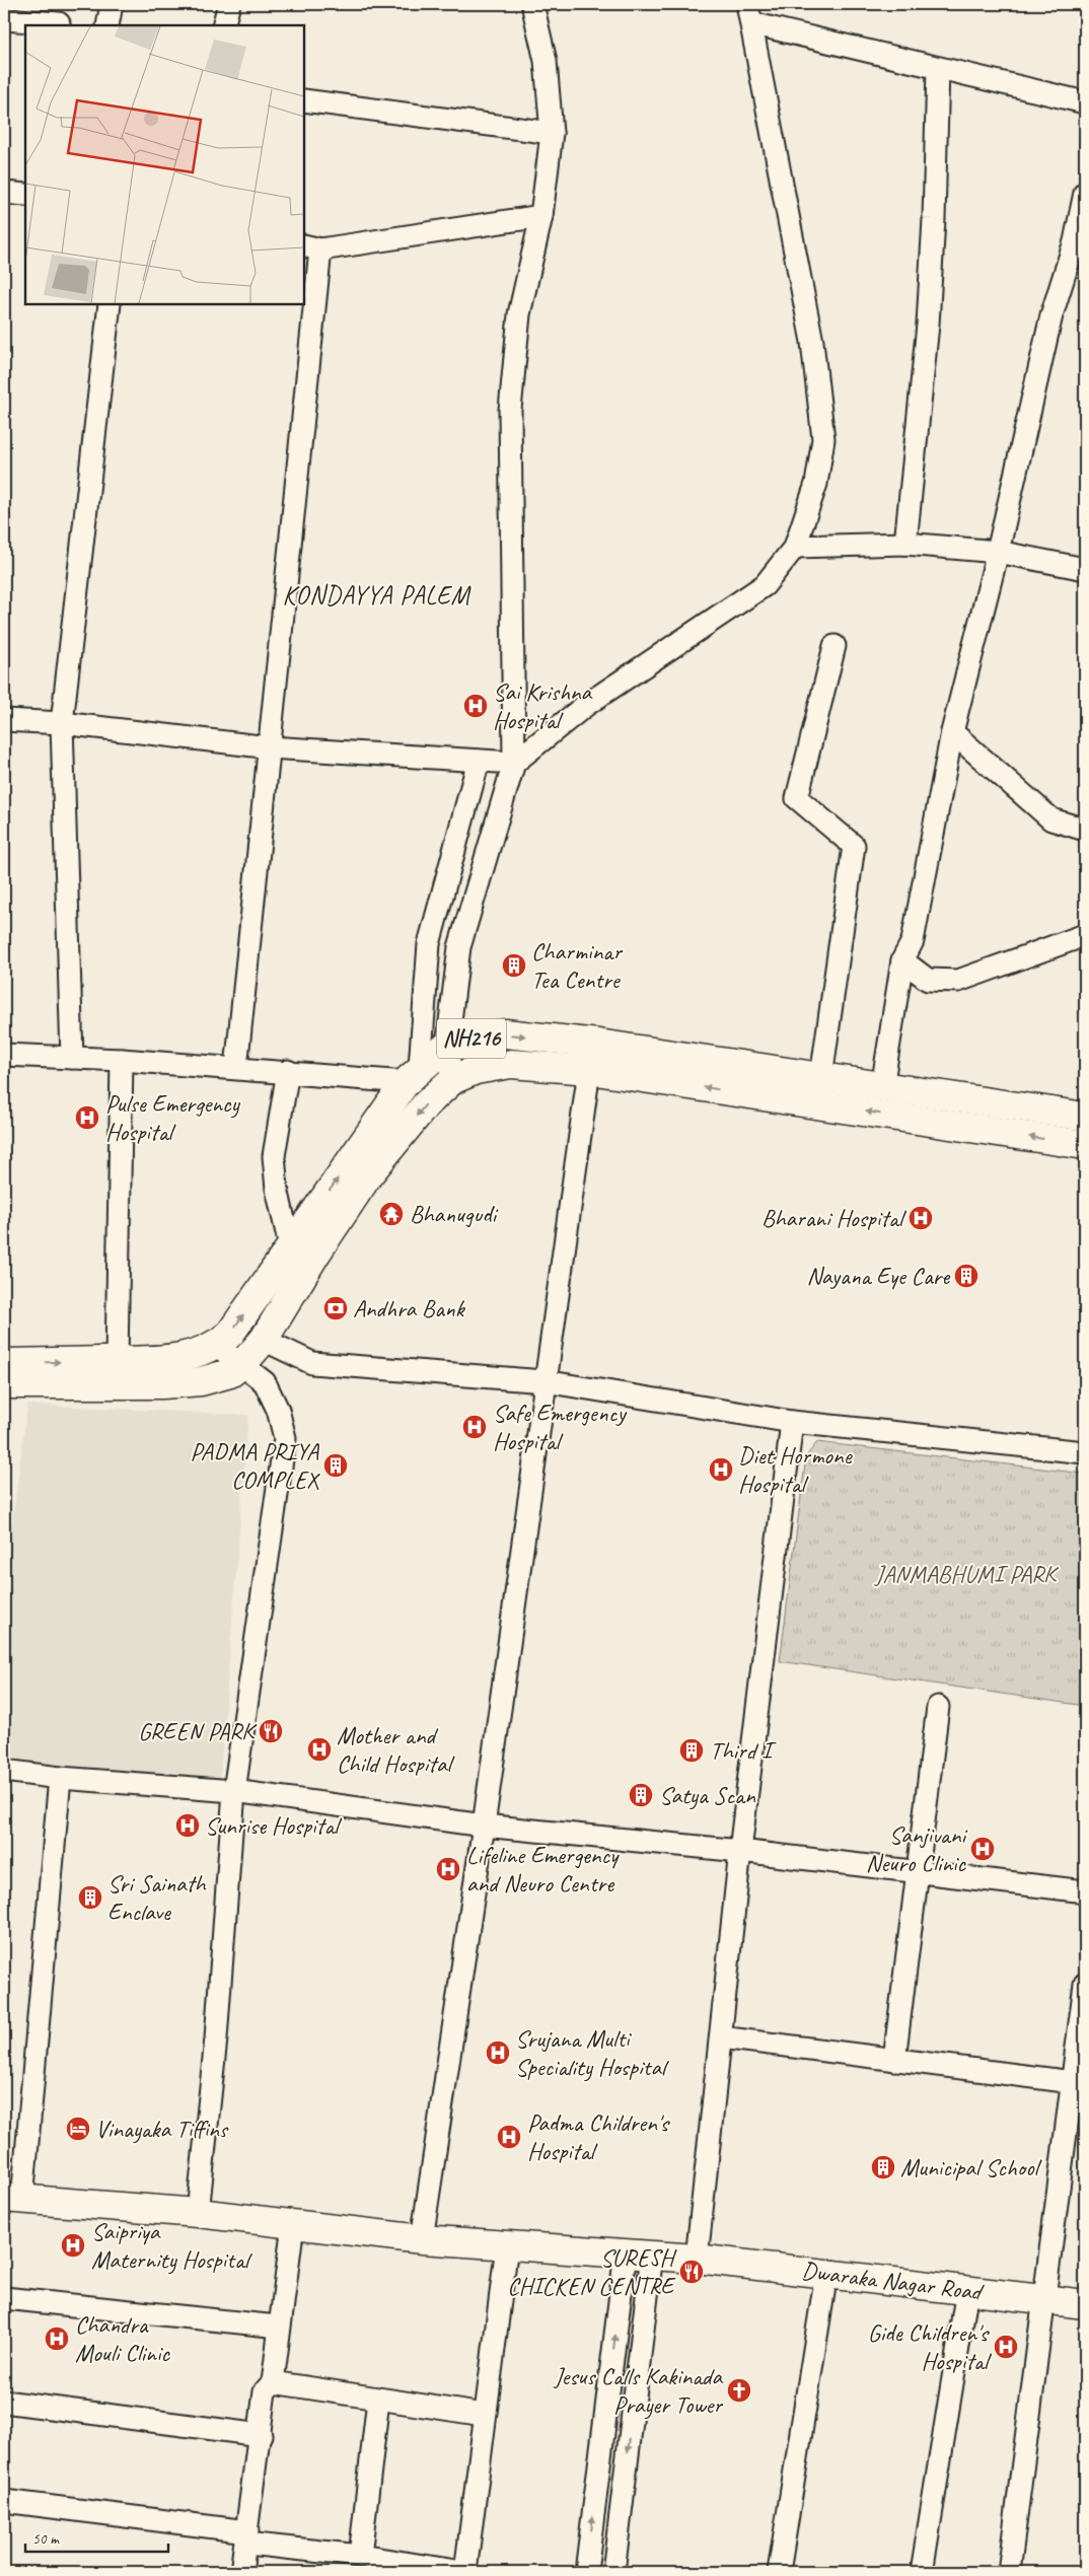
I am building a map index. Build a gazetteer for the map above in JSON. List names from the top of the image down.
{
  "streets": {
    "main road": ["NH216", "Dwaraka Nagar Road"]
  },
  "districts": ["KONDAYYA PALEM"],
  "parks": ["JANMABHUMI PARK"],
  "places": {
    "hospital": [
      "Sai Krishna Hospital",
      "Pulse Emergency Hospital",
      "Bharani Hospital",
      "Safe Emergency Hospital",
      "Diet Hormone Hospital",
      "Mother and Child Hospital",
      "Sunrise Hospital",
      "Sanjivani Neuro Clinic",
      "Lifeline Emergency and Neuro Centre",
      "Srujana Multi Speciality Hospital",
      "Padma Children's Hospital",
      "Saipriya Maternity Hospital",
      "Chandra Mouli Clinic",
      "Gide Children's Hospital"
    ],
    "building": [
      "Charminar Tea Centre",
      "Nayana Eye Care",
      "PADMA PRIYA COMPLEX",
      "Third I",
      "Satya Scan",
      "Sri Sainath Enclave",
      "Municipal School"
    ],
    "temple": ["Bhanugudi"],
    "bank": ["Andhra Bank"],
    "restaurant": ["GREEN PARK", "SURESH CHICKEN CENTRE"],
    "hotel": ["Vinayaka Tiffins"],
    "church": ["Jesus Calls Kakinada Prayer Tower"]
  },
  "scale_bar": "50 m"
}
